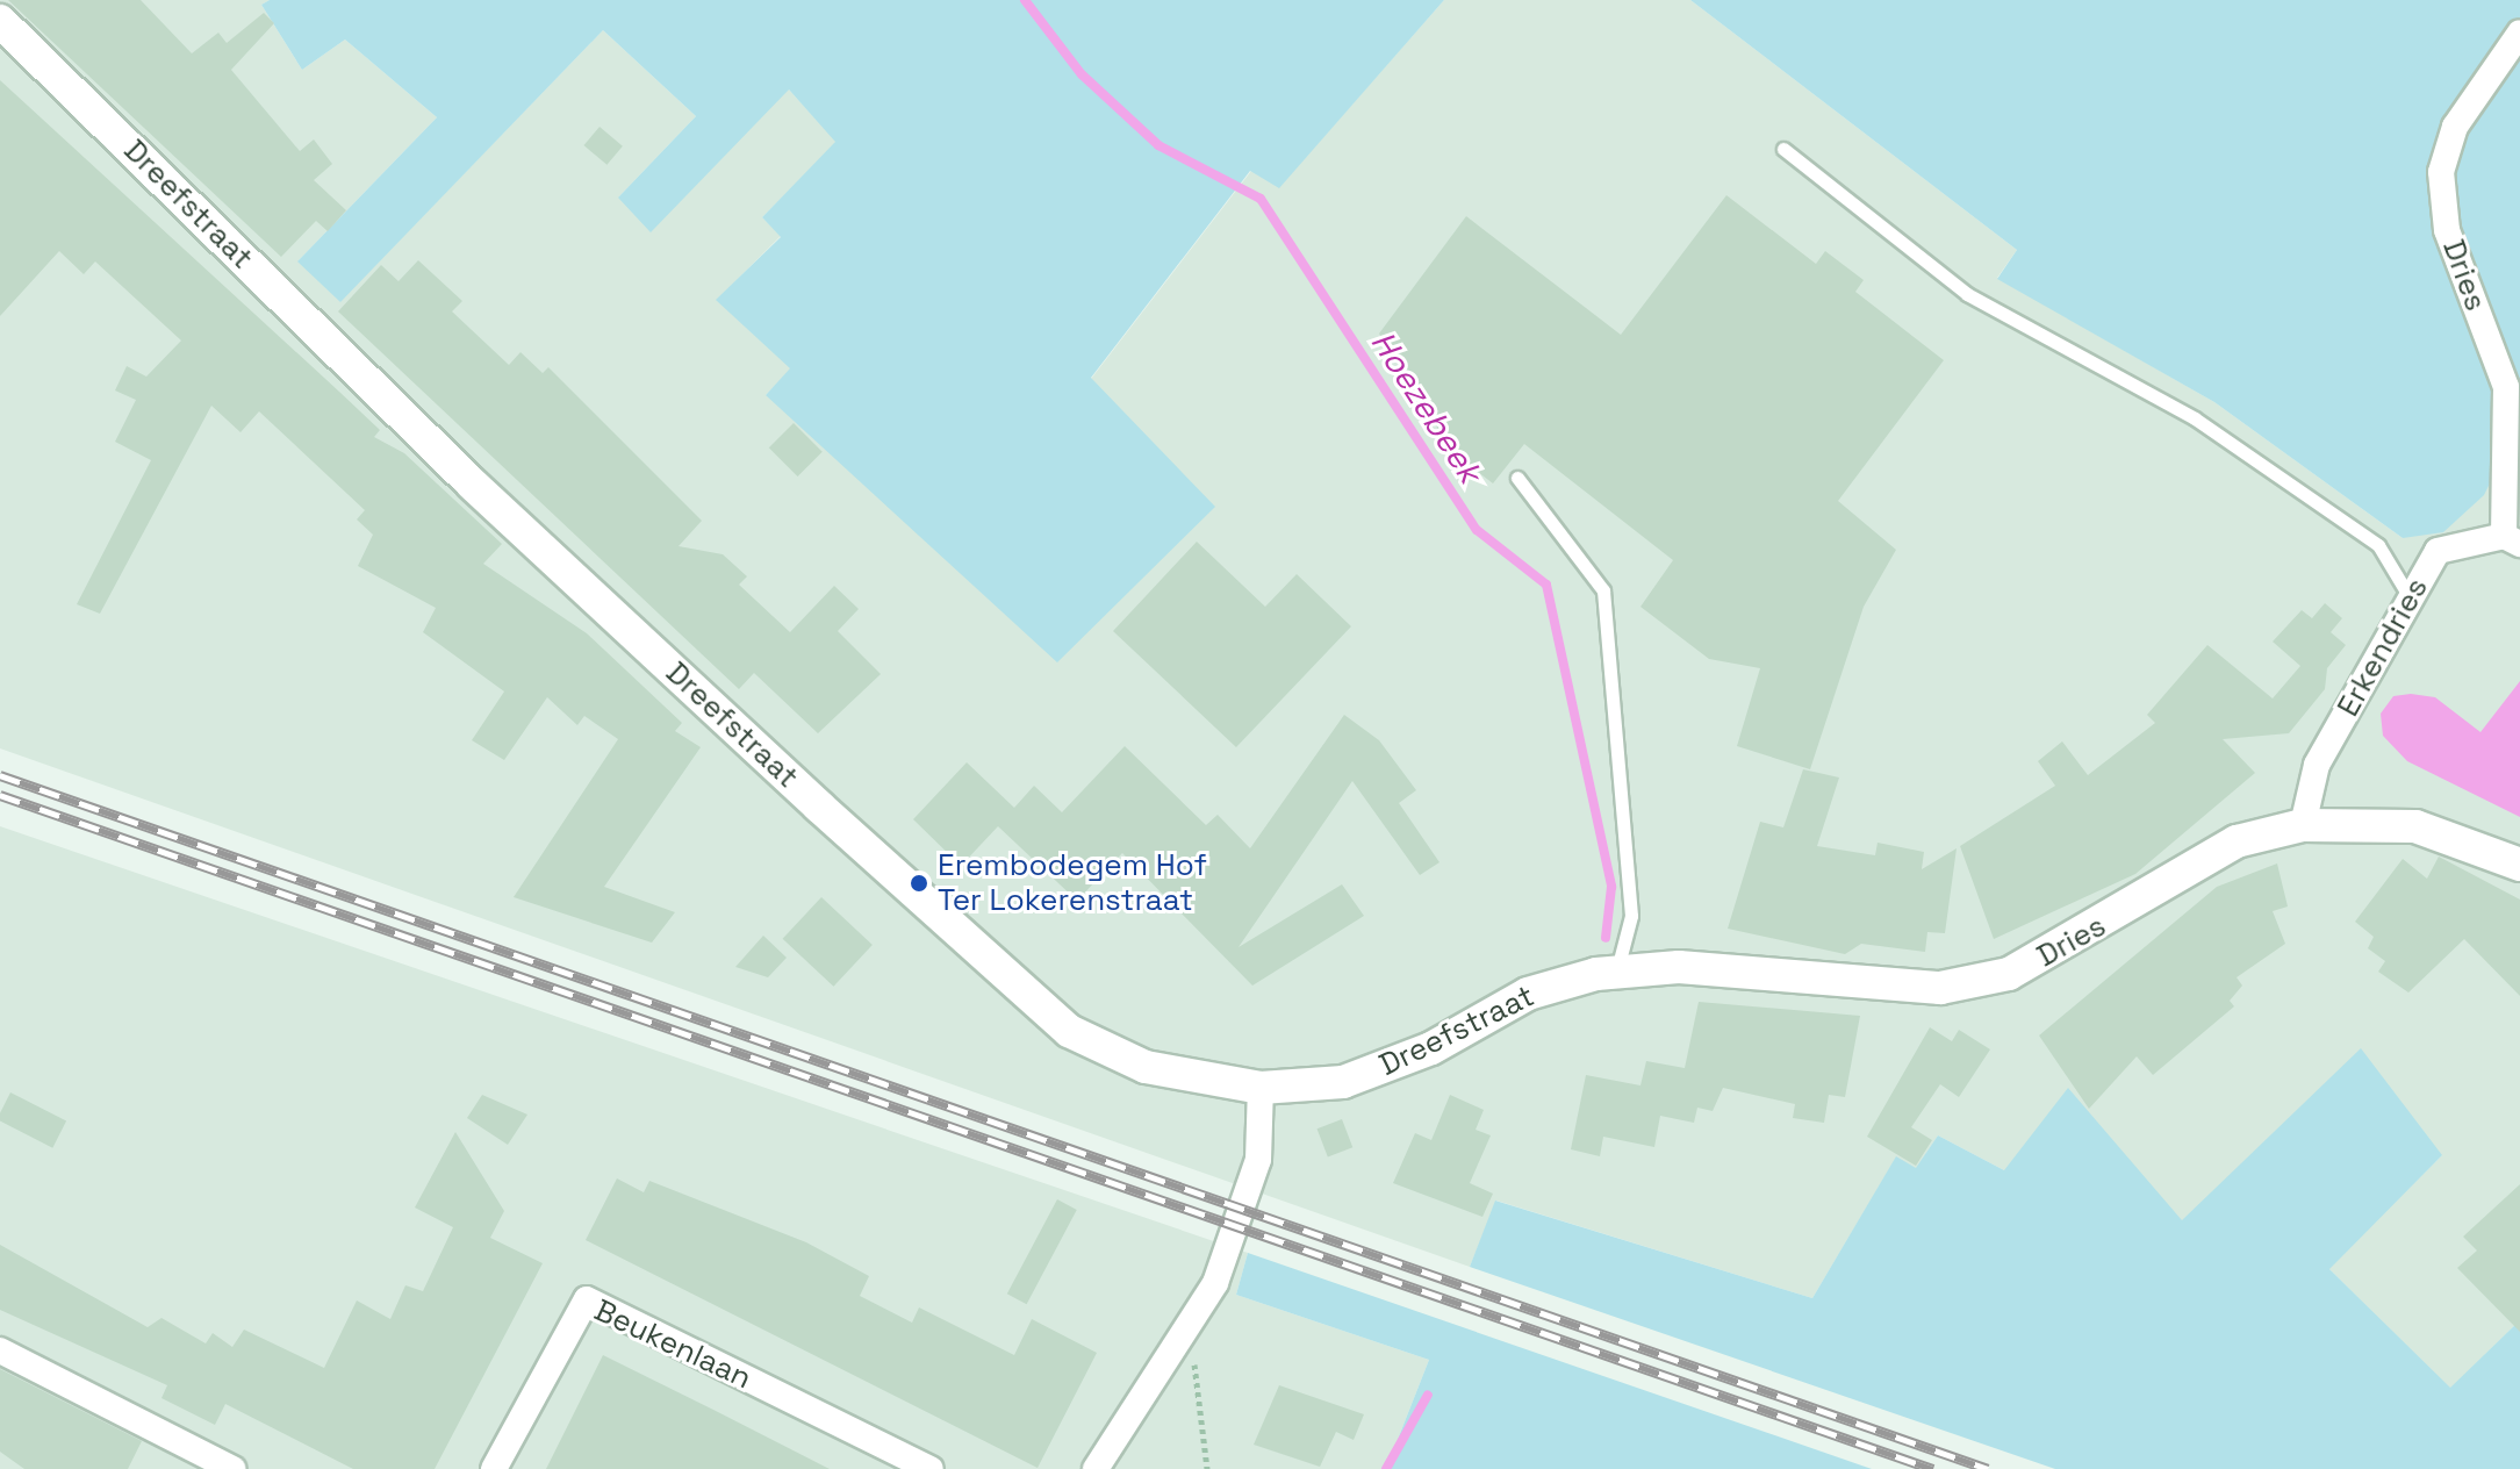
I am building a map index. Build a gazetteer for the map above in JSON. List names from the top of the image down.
{
  "streets": {
    "street": [
      "Dreefstraat",
      "Dries",
      "Erkendries",
      "Beukenlaan"
    ]
  },
  "crossings": [
    ["Dreefstraat", "Dries"],
    ["Dries", "Erkendries"]
  ],
  "water": ["Hoezebeek"],
  "places": ["Erembodegem Hof Ter Lokerenstraat"]
}
